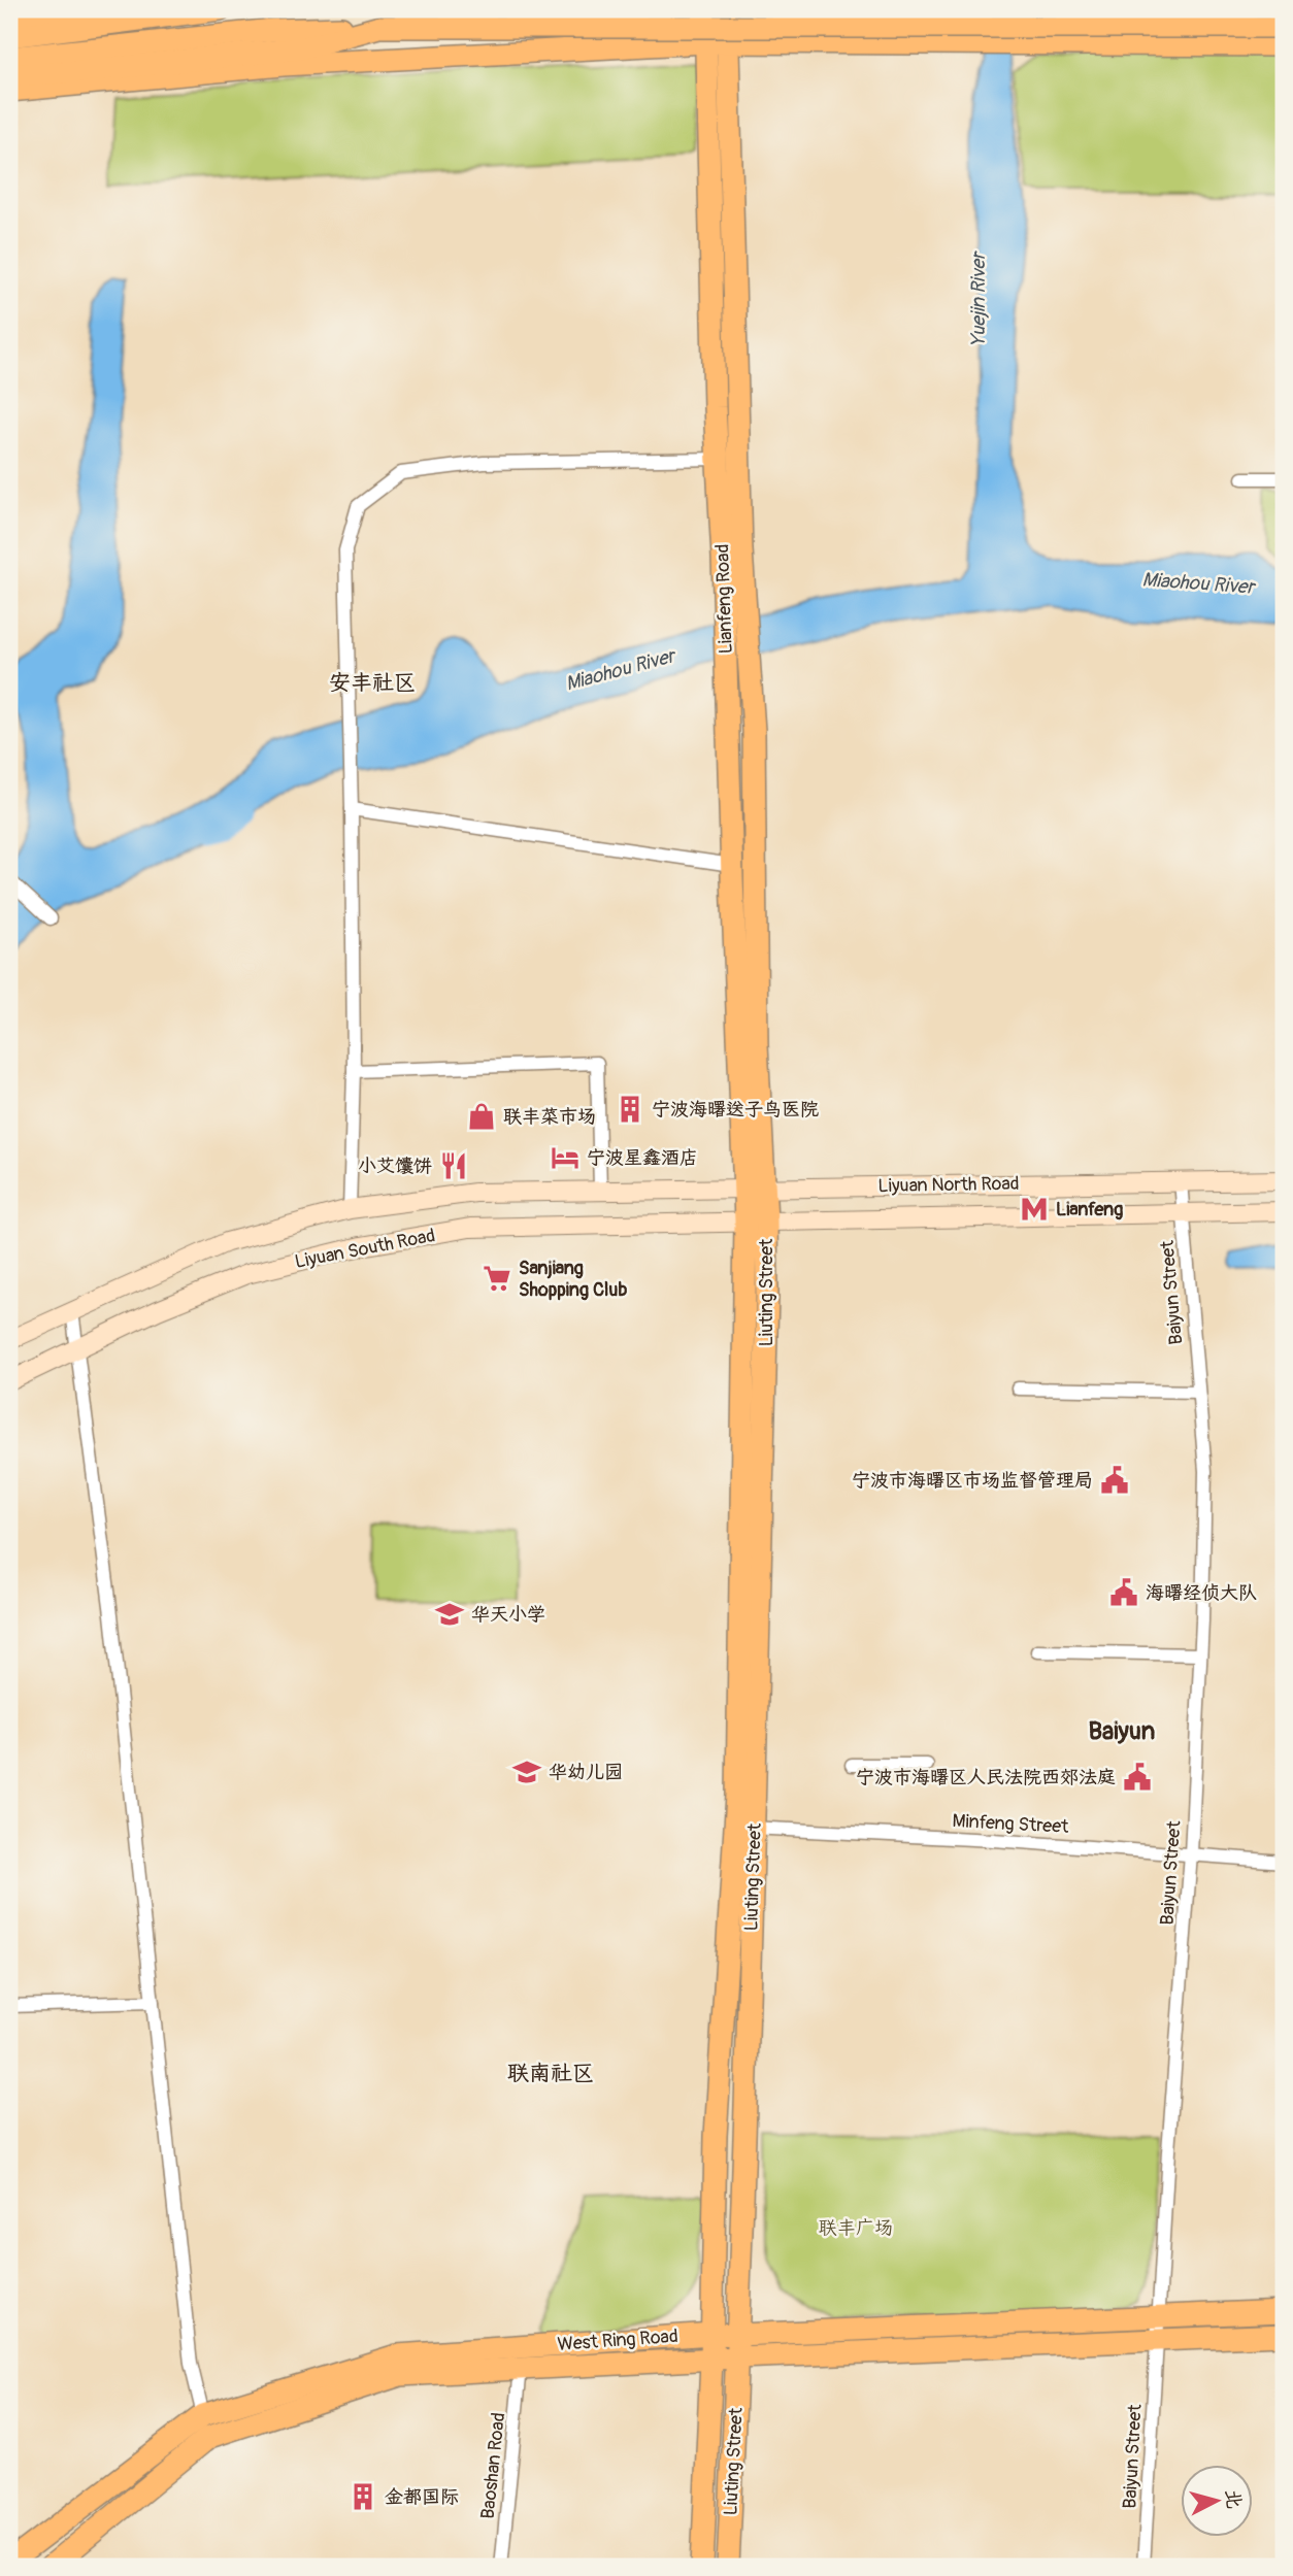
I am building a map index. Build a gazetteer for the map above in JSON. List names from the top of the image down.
{
  "streets": {
    "main road": [
      "Lianfeng Road",
      "Liyuan North Road",
      "Liyuan South Road",
      "Liuting Street",
      "West Ring Road"
    ],
    "street": ["Baiyun Street", "Minfeng Street", "Baoshan Road"]
  },
  "crossings": [
    ["Lianfeng Road", "Liyuan North Road"],
    ["Lianfeng Road", "Liyuan South Road"],
    ["Lianfeng Road", "Liuting Street"],
    ["Liyuan North Road", "Liyuan South Road"],
    ["Liyuan North Road", "Liuting Street"],
    ["Liyuan North Road", "Baiyun Street"],
    ["Liyuan South Road", "Liuting Street"],
    ["Liuting Street", "Minfeng Street"],
    ["Liuting Street", "West Ring Road"],
    ["Baiyun Street", "Minfeng Street"],
    ["Baiyun Street", "West Ring Road"],
    ["West Ring Road", "Baoshan Road"]
  ],
  "districts": ["安丰社区", "Baiyun", "联南社区"],
  "water": ["Yuejin River", "Miaohou River"],
  "parks": ["联丰广场"],
  "places": {
    "building": ["宁波海曙送子鸟医院", "金都国际"],
    "shop": ["联丰菜市场"],
    "hotel": ["宁波星鑫酒店"],
    "restaurant": ["小艾馕饼"],
    "metro station": ["Lianfeng"],
    "supermarket": ["Sanjiang Shopping Club"],
    "public building": ["宁波市海曙区市场监督管理局", "海曙经侦大队", "宁波市海曙区人民法院西郊法庭"],
    "school or university": ["华天小学", "华幼儿园"]
  },
  "north": "right"
}
